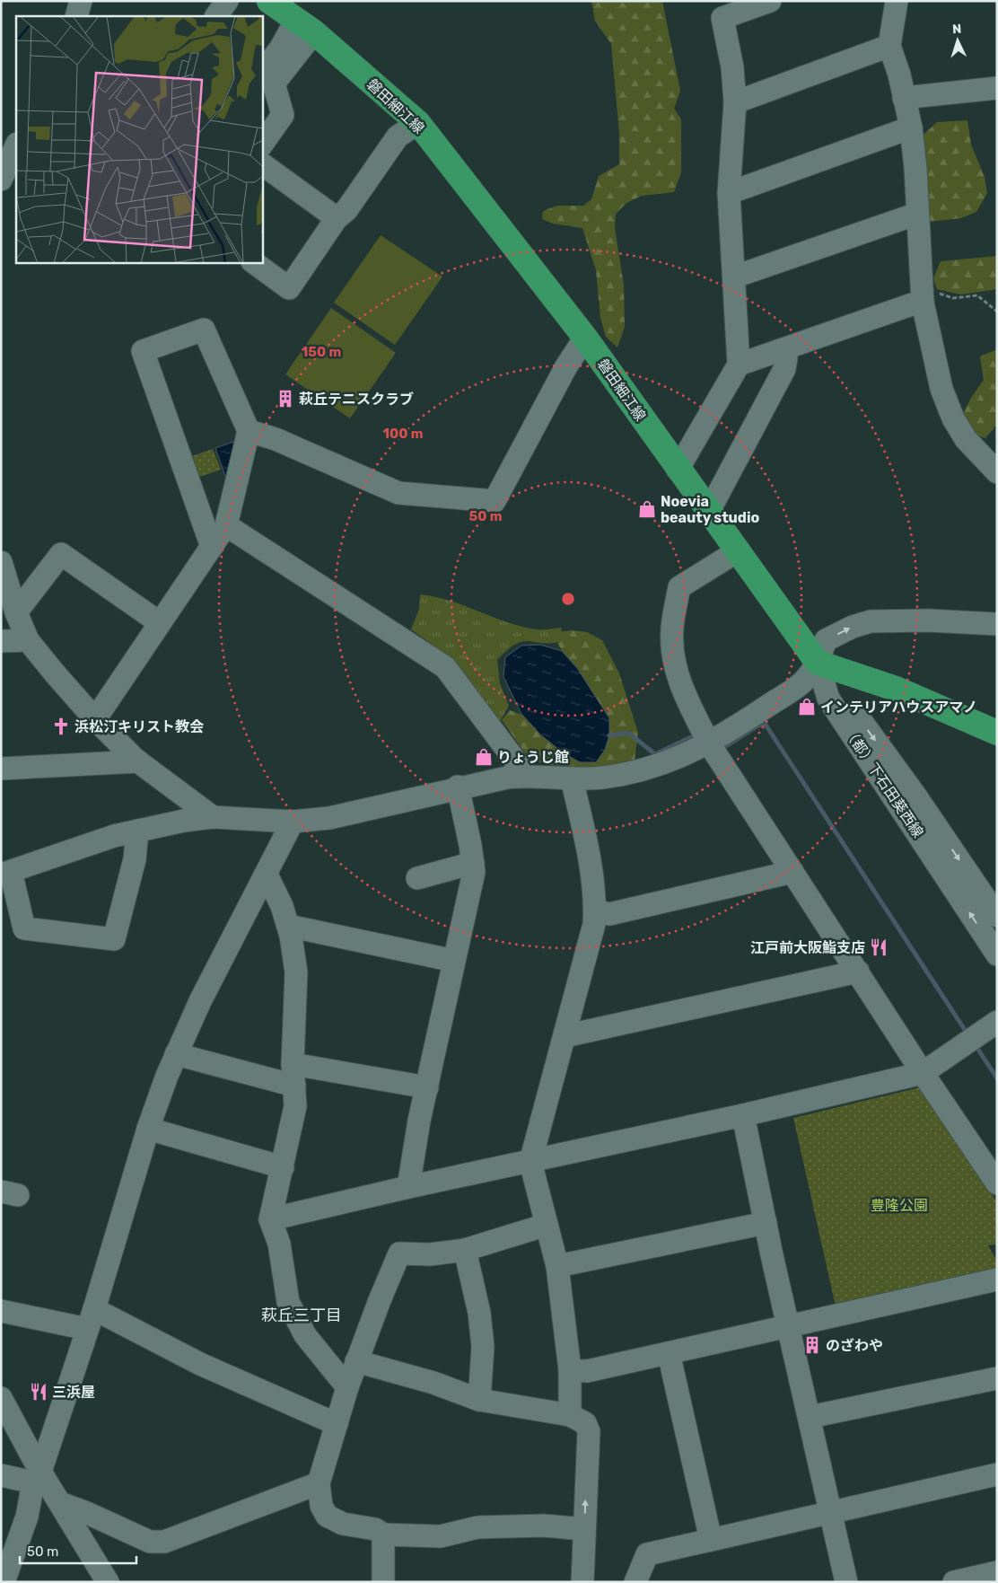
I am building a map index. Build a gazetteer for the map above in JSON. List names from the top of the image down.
{
  "streets": {
    "main road": ["磐田細江線"],
    "street": ["（都）下石田葵西線"]
  },
  "crossings": [
    ["磐田細江線", "（都）下石田葵西線"]
  ],
  "districts": ["萩丘三丁目"],
  "parks": ["豊隆公園"],
  "places": {
    "building": ["萩丘テニスクラブ", "のざわや"],
    "shop": ["Noevia beauty studio", "インテリアハウスアマノ", "りょうじ館"],
    "church": ["浜松汀キリスト教会"],
    "restaurant": ["江戸前大阪鮨支店", "三浜屋"]
  },
  "scale_bar": "50 m",
  "north": "top",
  "rings": ["150 m", "100 m", "50 m"]
}
